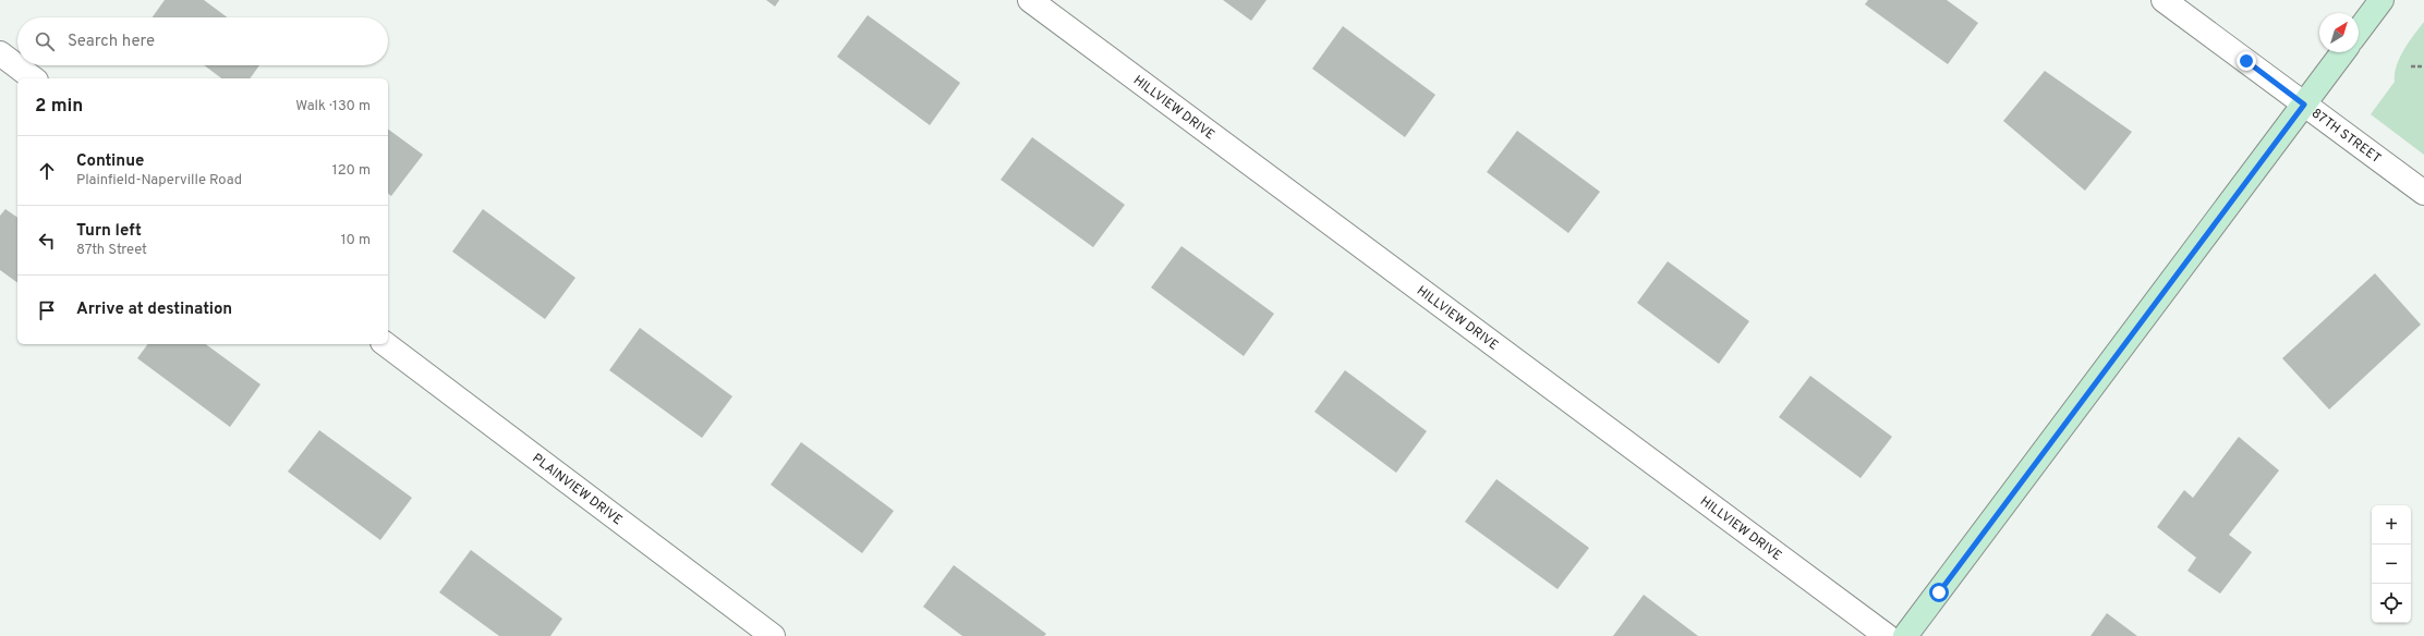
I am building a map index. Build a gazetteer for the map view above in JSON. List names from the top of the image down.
{
  "streets": {
    "street": ["HILLVIEW DRIVE", "87TH STREET", "PLAINVIEW DRIVE"]
  },
  "north": "top right",
  "page": {
    "search": "Search here",
    "heading": ["2 min", "Walk · 130 m"],
    "list": [
      ["Continue", "Plainfield-Naperville Road", "120 m"],
      ["Turn left", "87th Street", "10 m"],
      "Arrive at destination"
    ],
    "map_buttons": ["+", "−"]
  }
}
